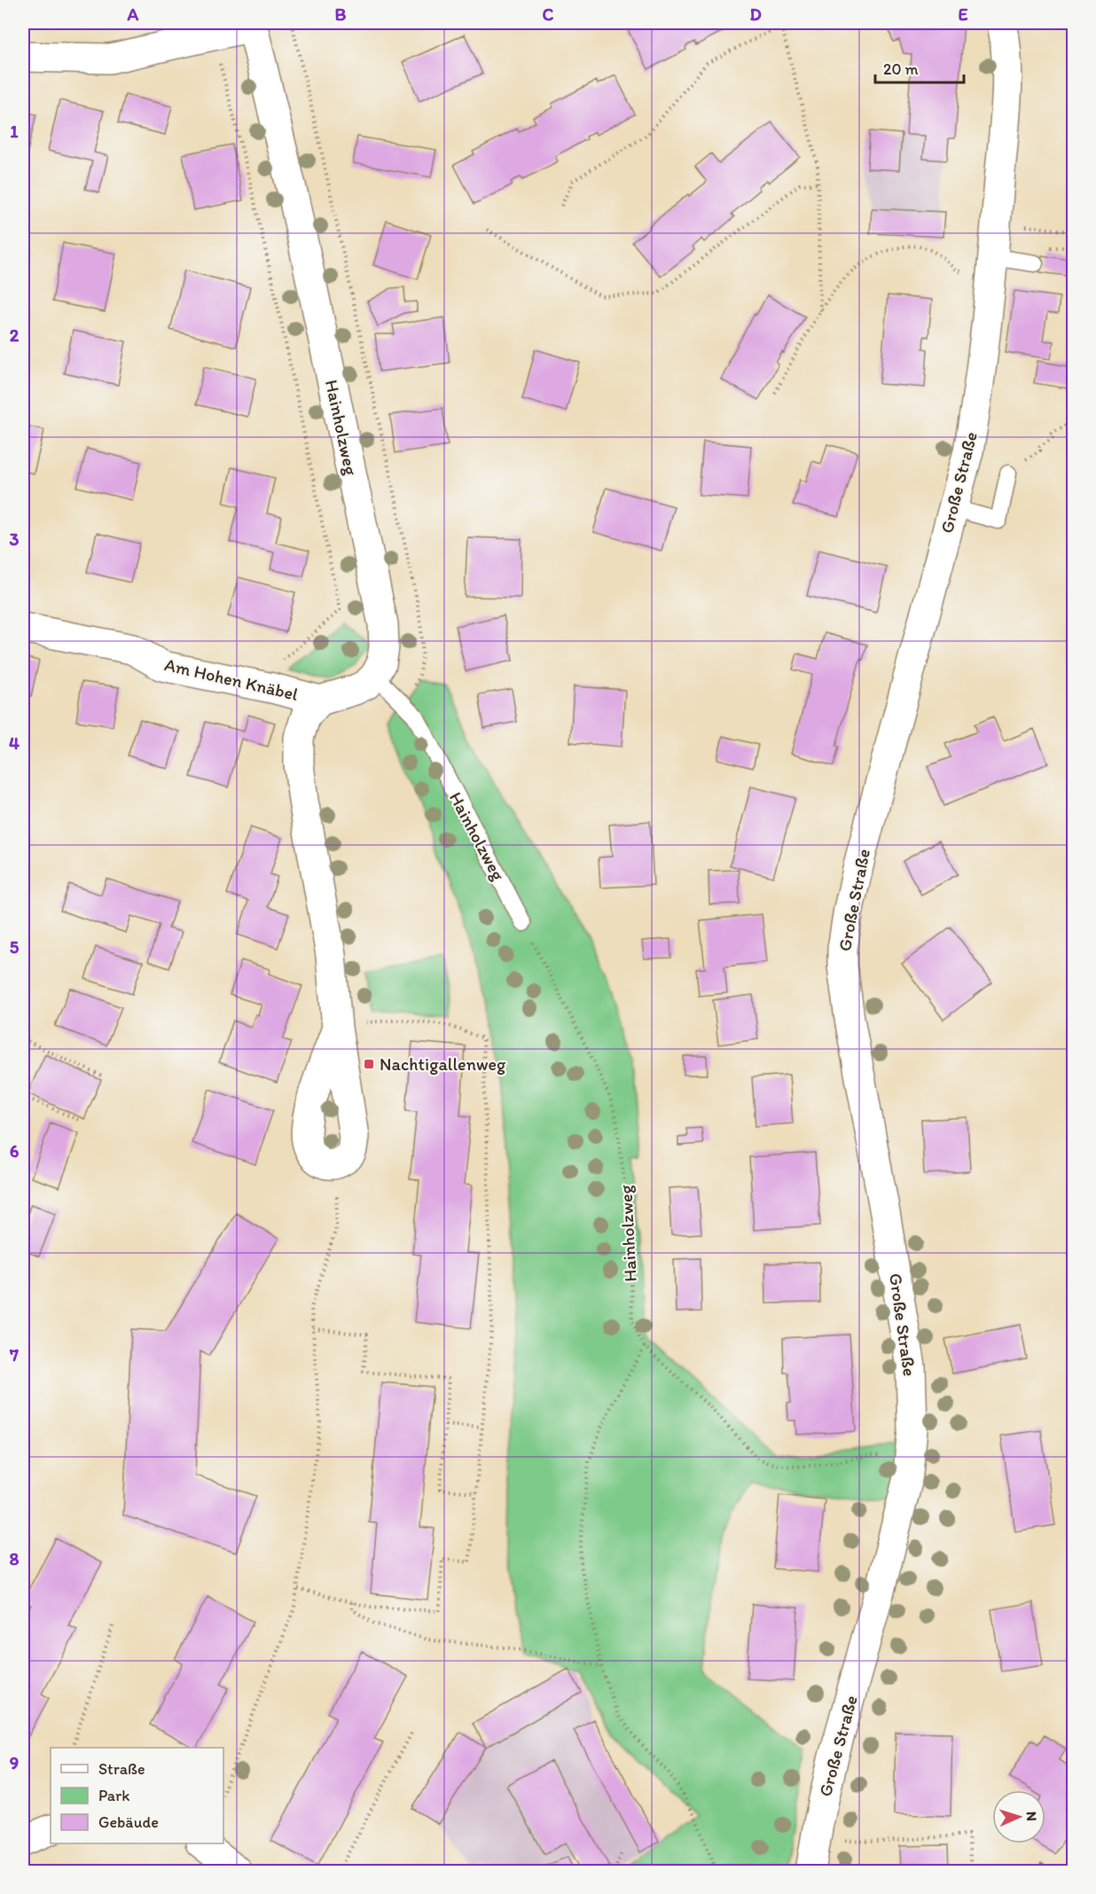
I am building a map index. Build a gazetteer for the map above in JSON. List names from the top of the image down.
{
  "streets": {
    "street": ["Hainholzweg", "Große Straße", "Am Hohen Knäbel"]
  },
  "crossings": [
    ["Hainholzweg", "Große Straße"],
    ["Hainholzweg", "Am Hohen Knäbel"]
  ],
  "places": {
    "transit": ["Nachtigallenweg"]
  },
  "legend": ["Straße", "Park", "Gebäude"],
  "scale_bar": "20 m",
  "north": "right",
  "grid": {
    "columns": [
      "A",
      "B",
      "C",
      "D",
      "E"
    ],
    "rows": [
      "1",
      "2",
      "3",
      "4",
      "5",
      "6",
      "7",
      "8",
      "9"
    ]
  }
}
